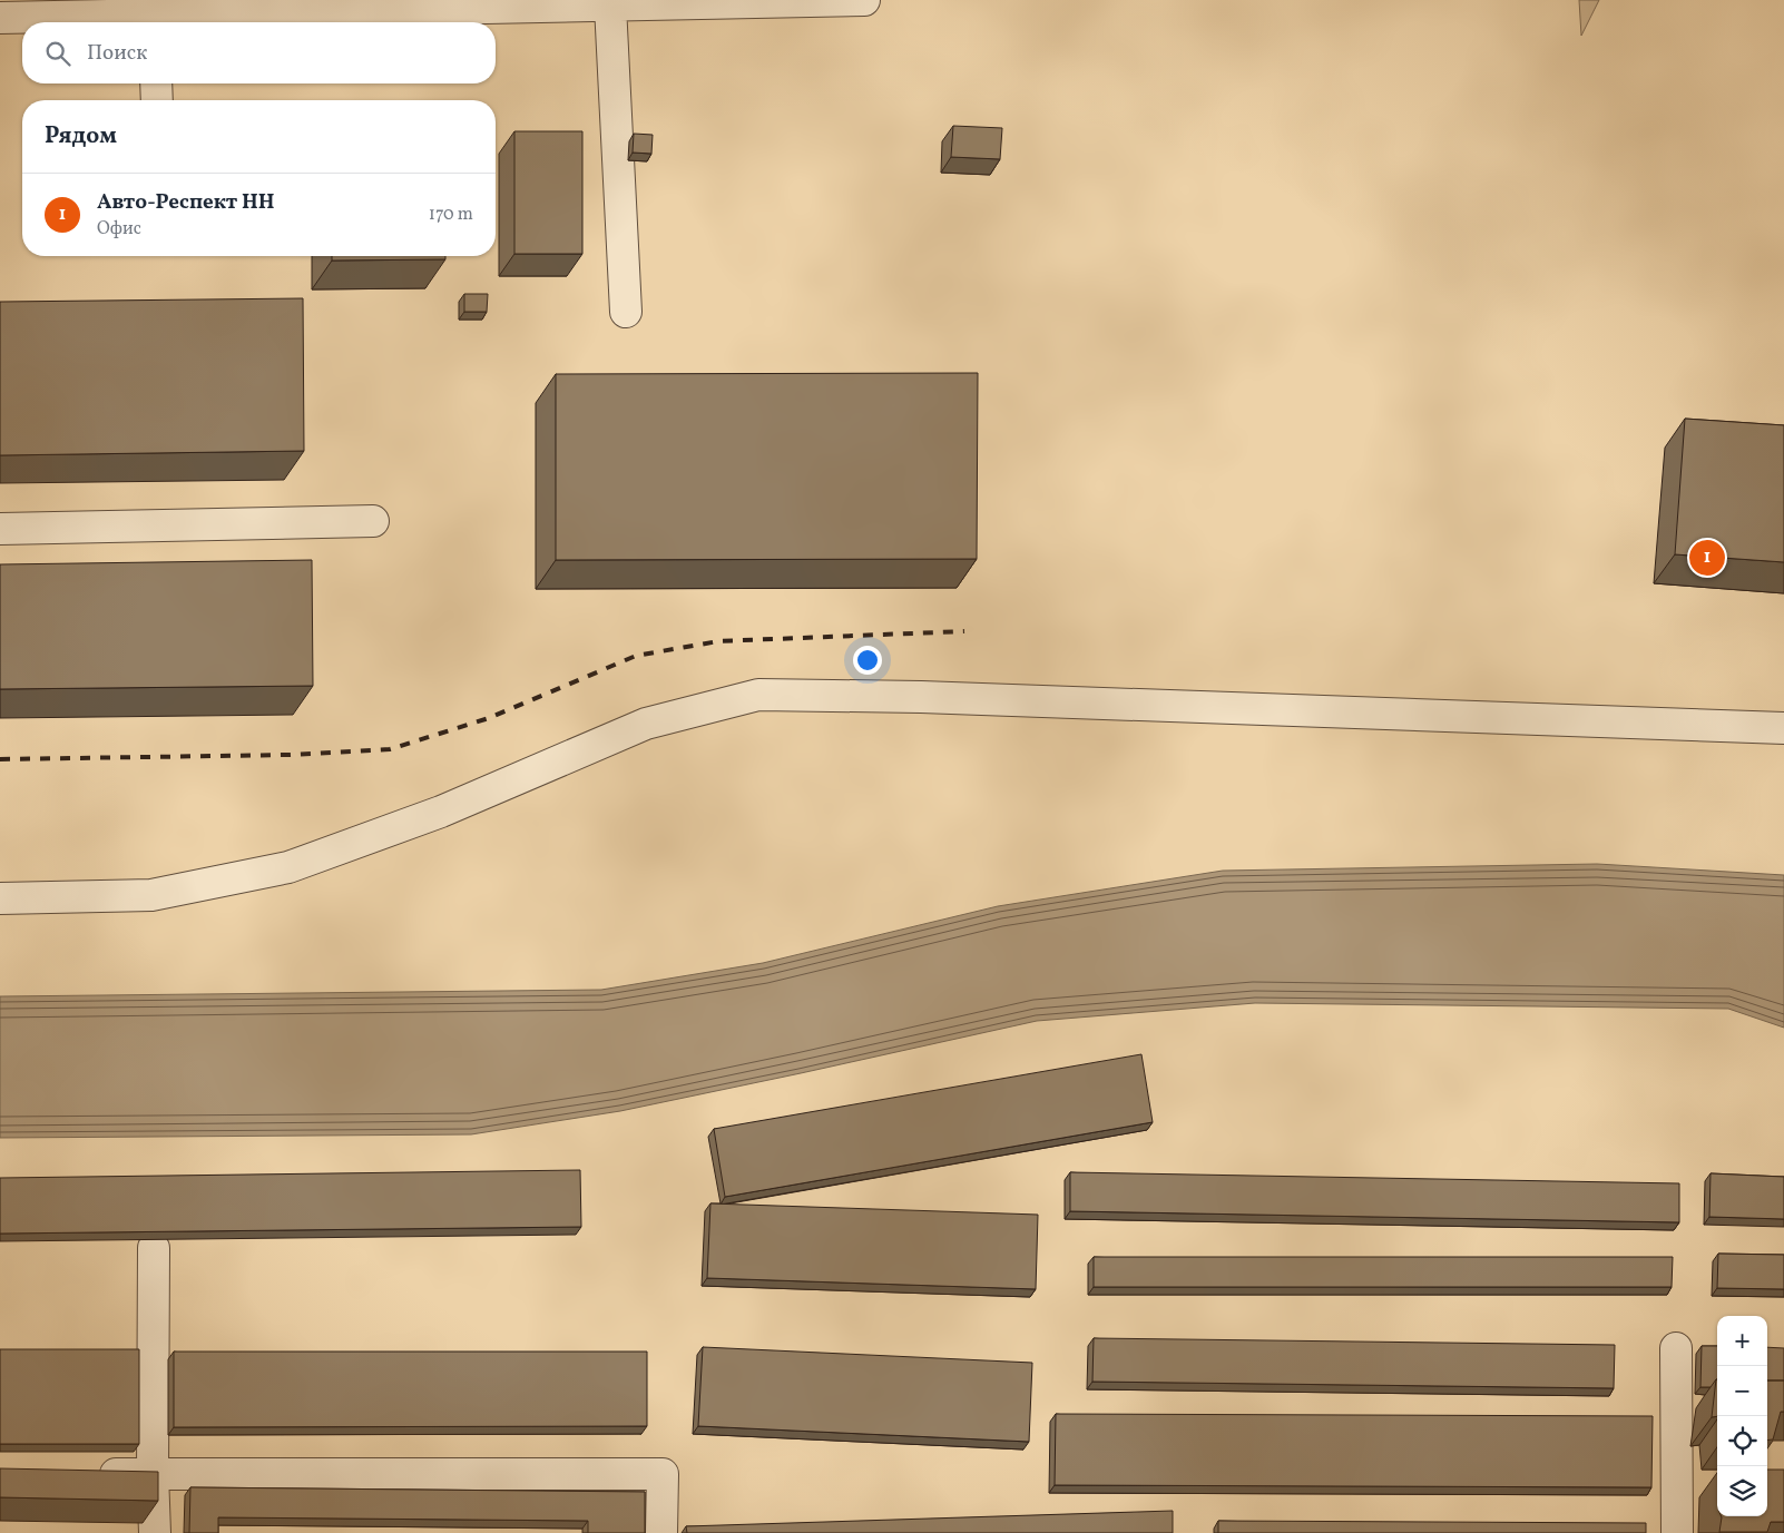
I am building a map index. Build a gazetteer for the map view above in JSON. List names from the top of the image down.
{
  "page": {
    "search": "Поиск",
    "heading": "Рядом",
    "list": [
      {
        "mark": "1",
        "name": "Авто-Респект НН",
        "note": "Офис",
        "value": "170 m"
      }
    ],
    "pins": "1",
    "map_buttons": ["+", "−"]
  }
}
